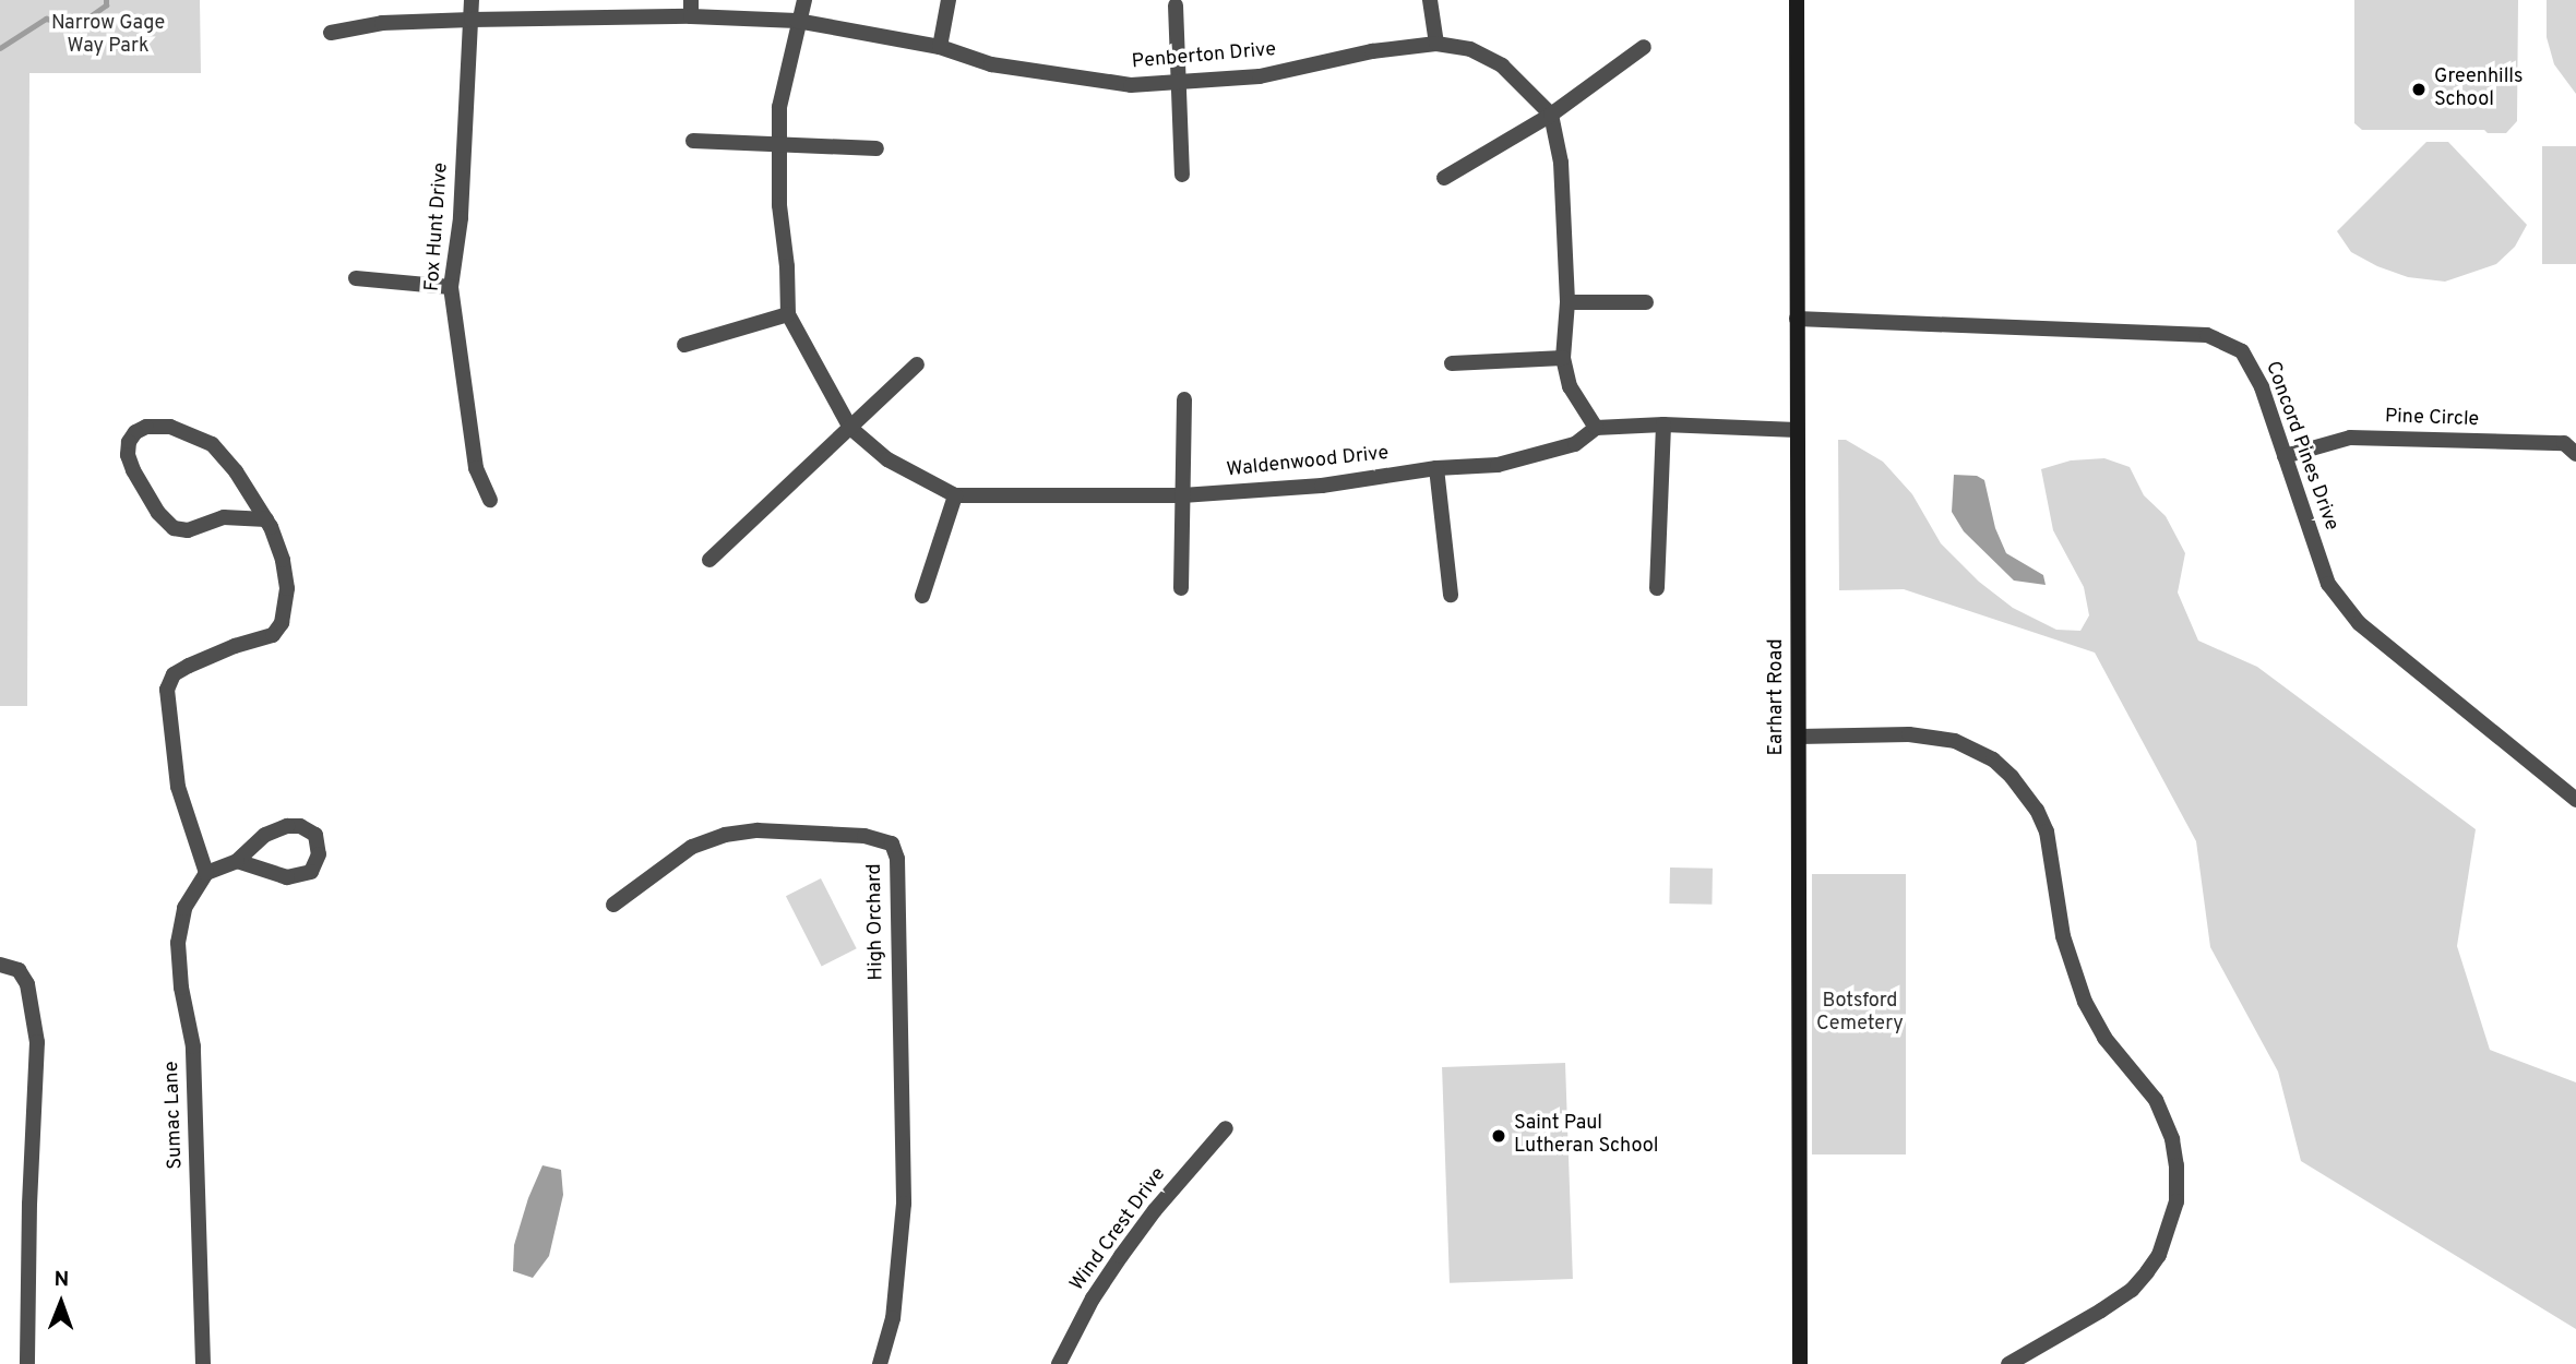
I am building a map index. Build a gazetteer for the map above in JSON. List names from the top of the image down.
{
  "streets": {
    "street": [
      "Penberton Drive",
      "Fox Hunt Drive",
      "Pine Circle",
      "Concord Pines Drive",
      "Waldenwood Drive",
      "Earhart Road",
      "High Orchard",
      "Sumac Lane",
      "Wind Crest Drive"
    ]
  },
  "crossings": [
    ["Penberton Drive", "Fox Hunt Drive"],
    ["Penberton Drive", "Waldenwood Drive"],
    ["Pine Circle", "Concord Pines Drive"],
    ["Concord Pines Drive", "Earhart Road"],
    ["Waldenwood Drive", "Earhart Road"]
  ],
  "parks": ["Narrow Gage Way Park", "Botsford Cemetery"],
  "places": ["Greenhills School", "Saint Paul Lutheran School"],
  "north": "top"
}
